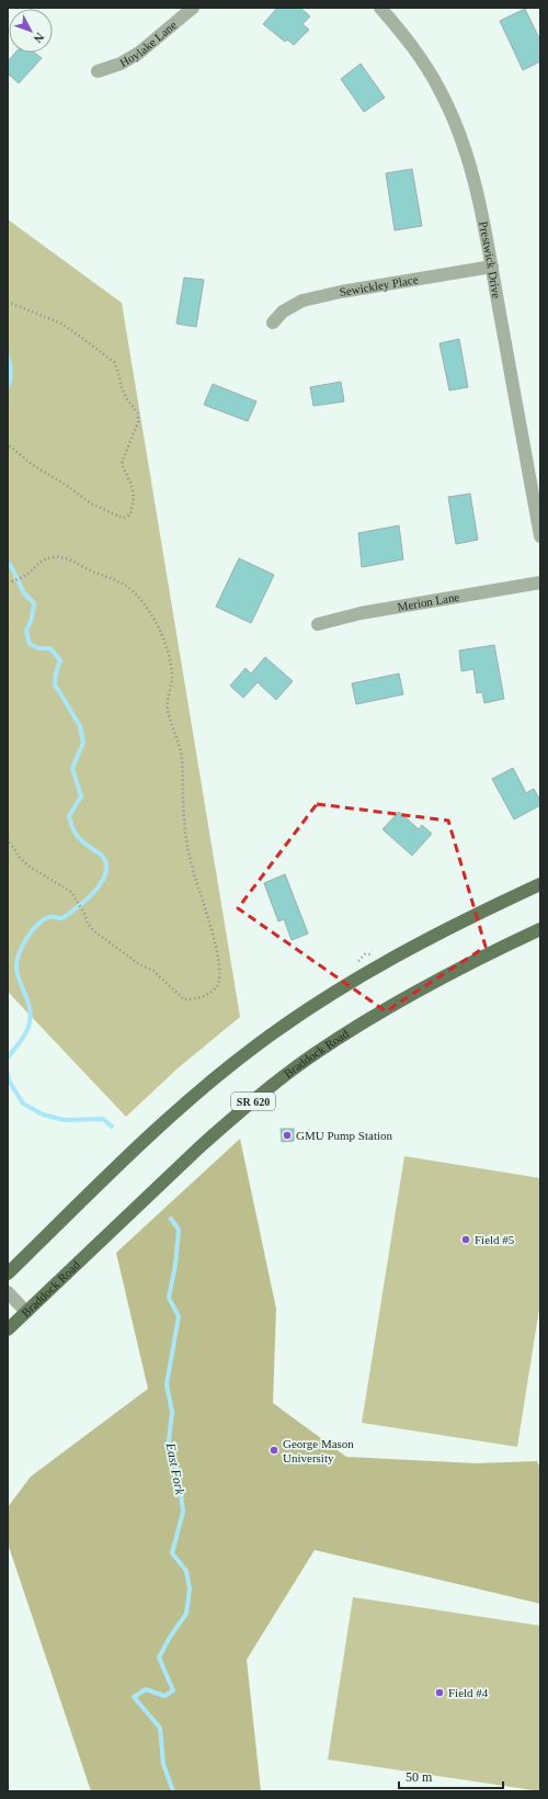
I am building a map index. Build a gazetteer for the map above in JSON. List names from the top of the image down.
{
  "streets": {
    "main road": ["Braddock Road", "SR 620"],
    "street": [
      "Hoylake Lane",
      "Prestwick Drive",
      "Sewickley Place",
      "Merion Lane"
    ]
  },
  "crossings": [
    ["Prestwick Drive", "Sewickley Place"]
  ],
  "water": ["East Fork"],
  "places": [
    "GMU Pump Station",
    "Field #5",
    "George Mason University",
    "Field #4"
  ],
  "scale_bar": "50 m",
  "north": "bottom right"
}
